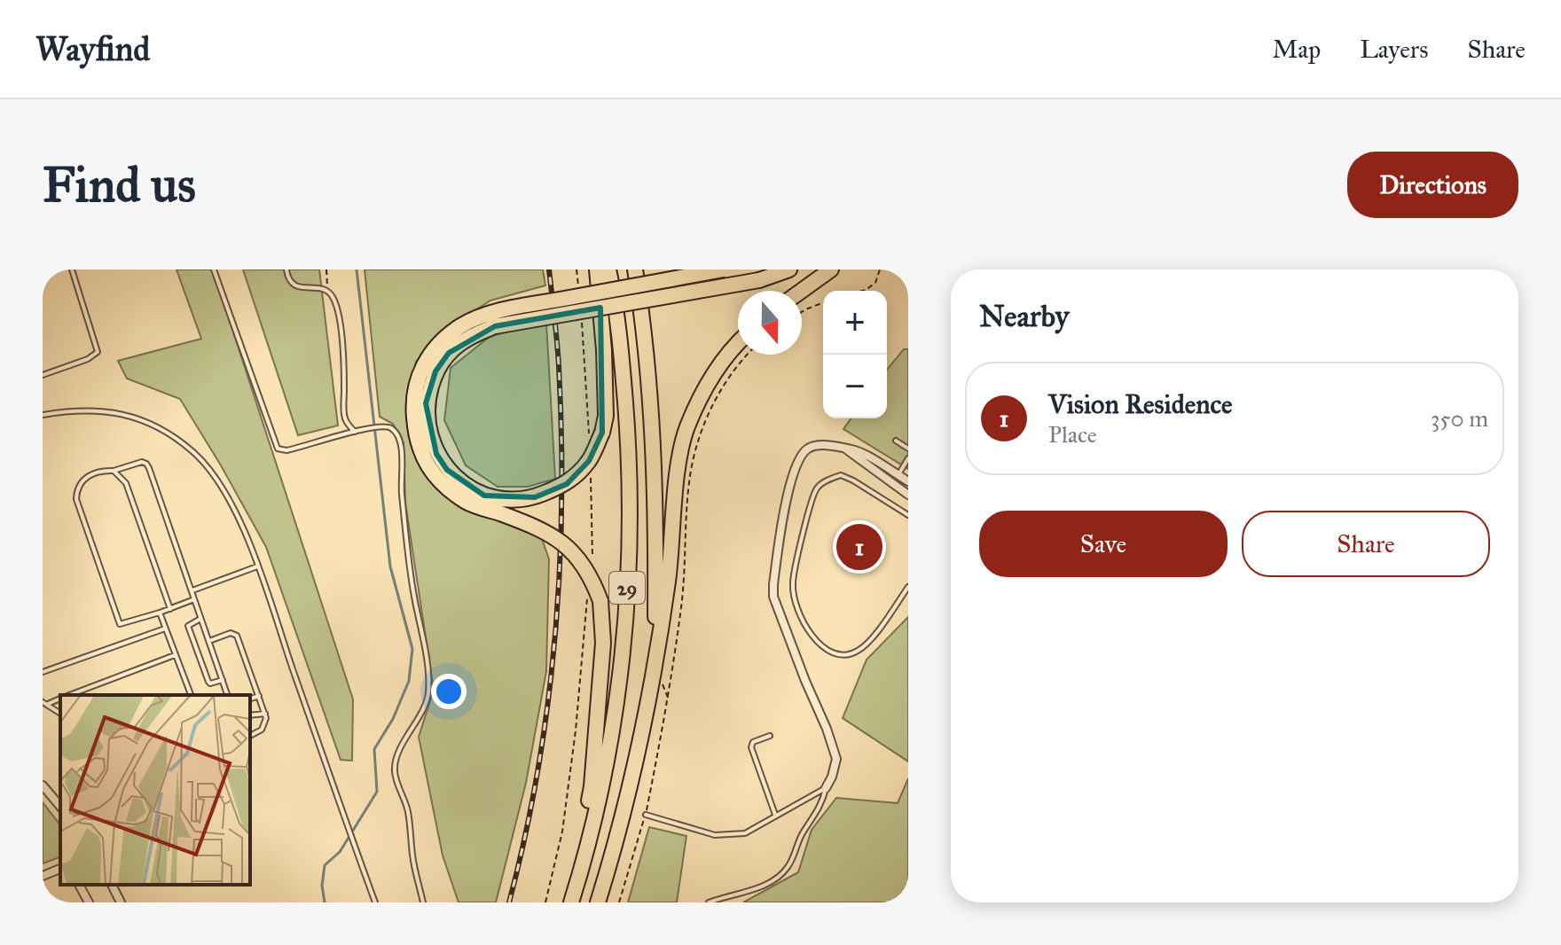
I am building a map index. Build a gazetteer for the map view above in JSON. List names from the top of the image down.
{
  "streets": {
    "highway": ["29"]
  },
  "north": "bottom",
  "page": {
    "header": "Wayfind",
    "nav": ["Map", "Layers", "Share"],
    "buttons": [
      "Directions",
      ["Save", "Share"]
    ],
    "title": "Find us",
    "heading": "Nearby",
    "map_buttons": ["+", "−"],
    "list": [
      {
        "mark": "1",
        "name": "Vision Residence",
        "note": "Place",
        "value": "350 m"
      }
    ],
    "pins": "1"
  }
}
